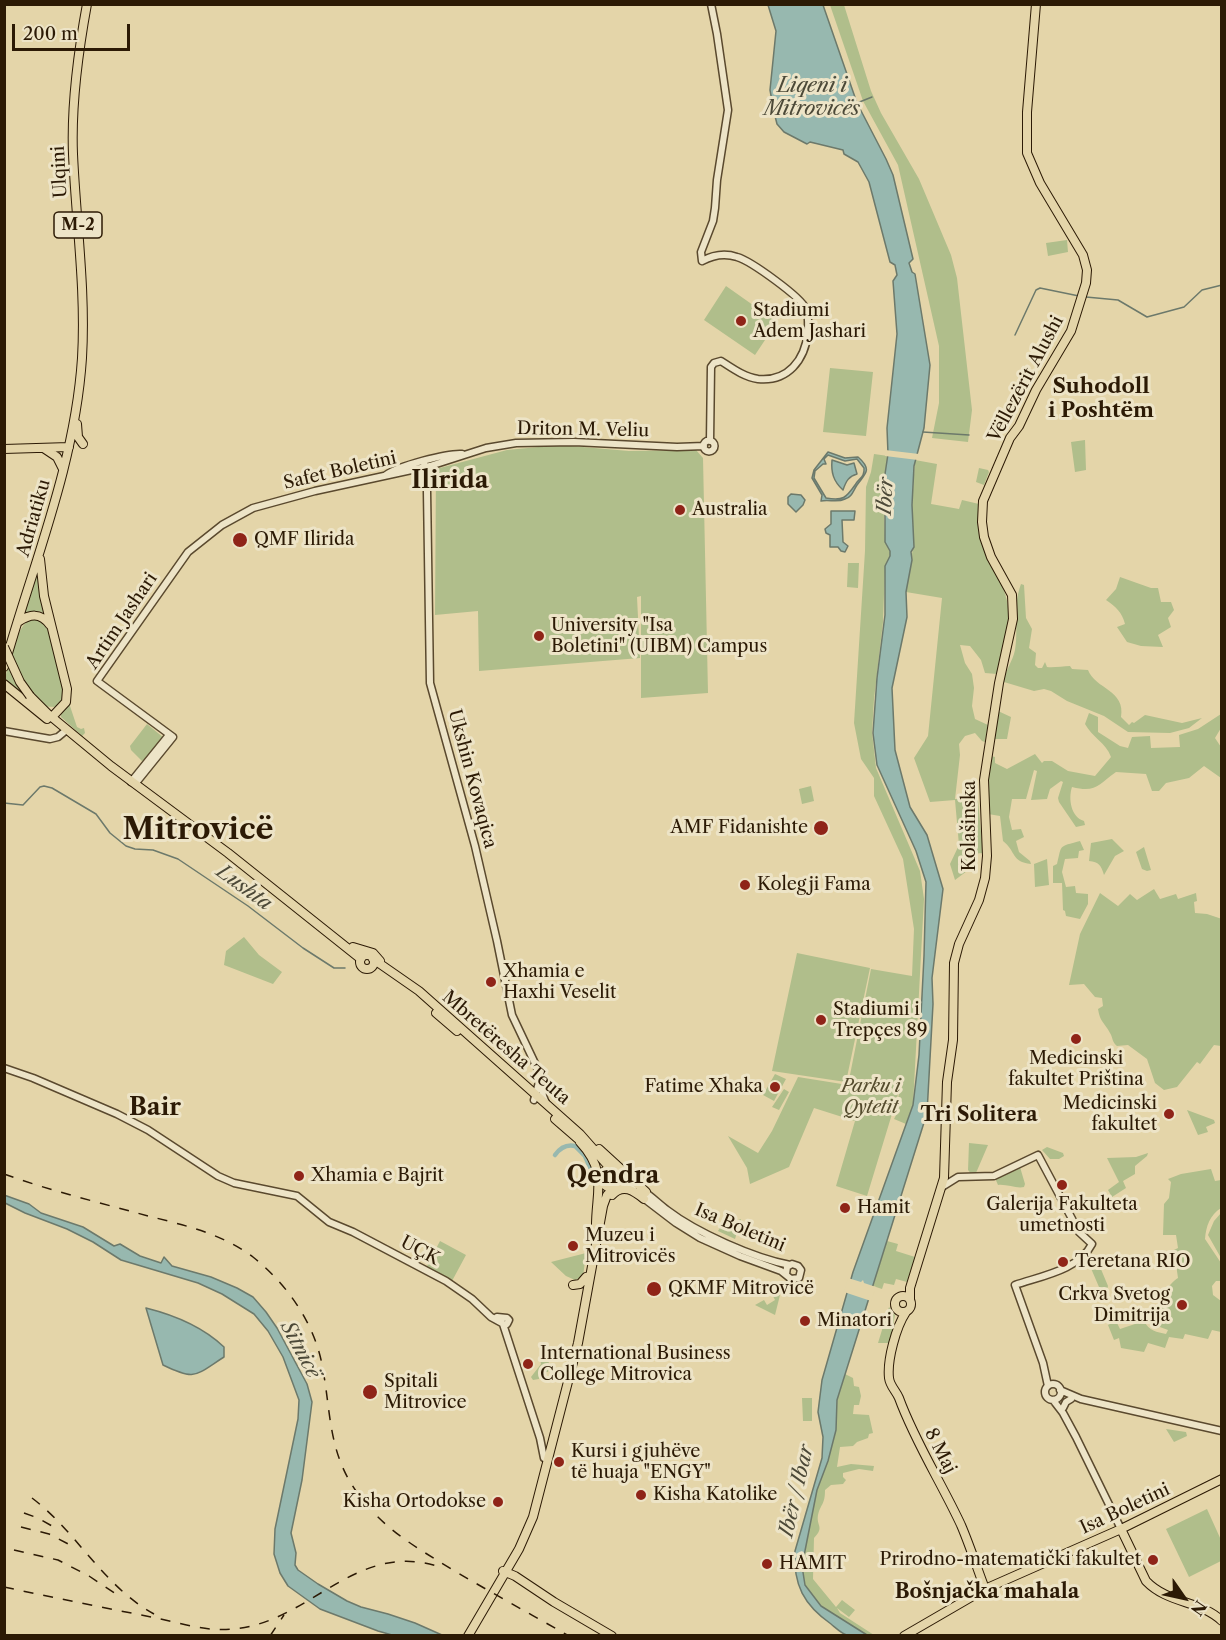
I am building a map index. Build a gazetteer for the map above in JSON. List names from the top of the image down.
{
  "streets": {
    "main road": [
      "Ulqini",
      "M-2",
      "Vëllezërit Alushi",
      "Adriatiku",
      "Kolašinska",
      "Mbretëresha Teuta",
      "Isa Boletini",
      "8 Maj"
    ],
    "street": [
      "Driton M. Veliu",
      "Safet Boletini",
      "Artim Jashari",
      "Ukshin Kovaqica",
      "UÇK"
    ]
  },
  "crossings": [
    ["Ulqini", "Adriatiku"],
    ["Vëllezërit Alushi", "Kolašinska"],
    ["Driton M. Veliu", "Safet Boletini"],
    ["Driton M. Veliu", "Ukshin Kovaqica"],
    ["Safet Boletini", "Artim Jashari"],
    ["Safet Boletini", "Ukshin Kovaqica"],
    ["Ukshin Kovaqica", "Mbretëresha Teuta"],
    ["Kolašinska", "8 Maj"],
    ["Mbretëresha Teuta", "Isa Boletini"],
    ["Isa Boletini", "8 Maj"]
  ],
  "districts": [
    "Suhodoll i Poshtëm",
    "Ilirida",
    "Mitrovicë",
    "Bair",
    "Tri Solitera",
    "Qendra",
    "Bošnjačka mahala"
  ],
  "water": [
    "Liqeni i Mitrovicës",
    "Ibër",
    "Lushta",
    "Sitnicë",
    "Ibër / Ibar"
  ],
  "parks": ["Parku i Qytetit"],
  "places": [
    "Stadiumi Adem Jashari",
    "Australia",
    "QMF Ilirida",
    "University \"Isa Boletini\" (UIBM) Campus",
    "AMF Fidanishte",
    "Kolegji Fama",
    "Xhamia e Haxhi Veselit",
    "Stadiumi i Trepçes 89",
    "Medicinski fakultet Priština",
    "Fatime Xhaka",
    "Medicinski fakultet",
    "Xhamia e Bajrit",
    "Galerija Fakulteta umetnosti",
    "Hamit",
    "Muzeu i Mitrovicës",
    "Teretana RIO",
    "QKMF Mitrovicë",
    "Crkva Svetog Dimitrija",
    "Minatori",
    "International Business College Mitrovica",
    "Spitali Mitrovice",
    "Kursi i gjuhëve të huaja \"ENGY\"",
    "Kisha Katolike",
    "Kisha Ortodokse",
    "Prirodno-matematički fakultet",
    "HAMIT"
  ],
  "scale_bar": "200 m",
  "north": "bottom right"
}
